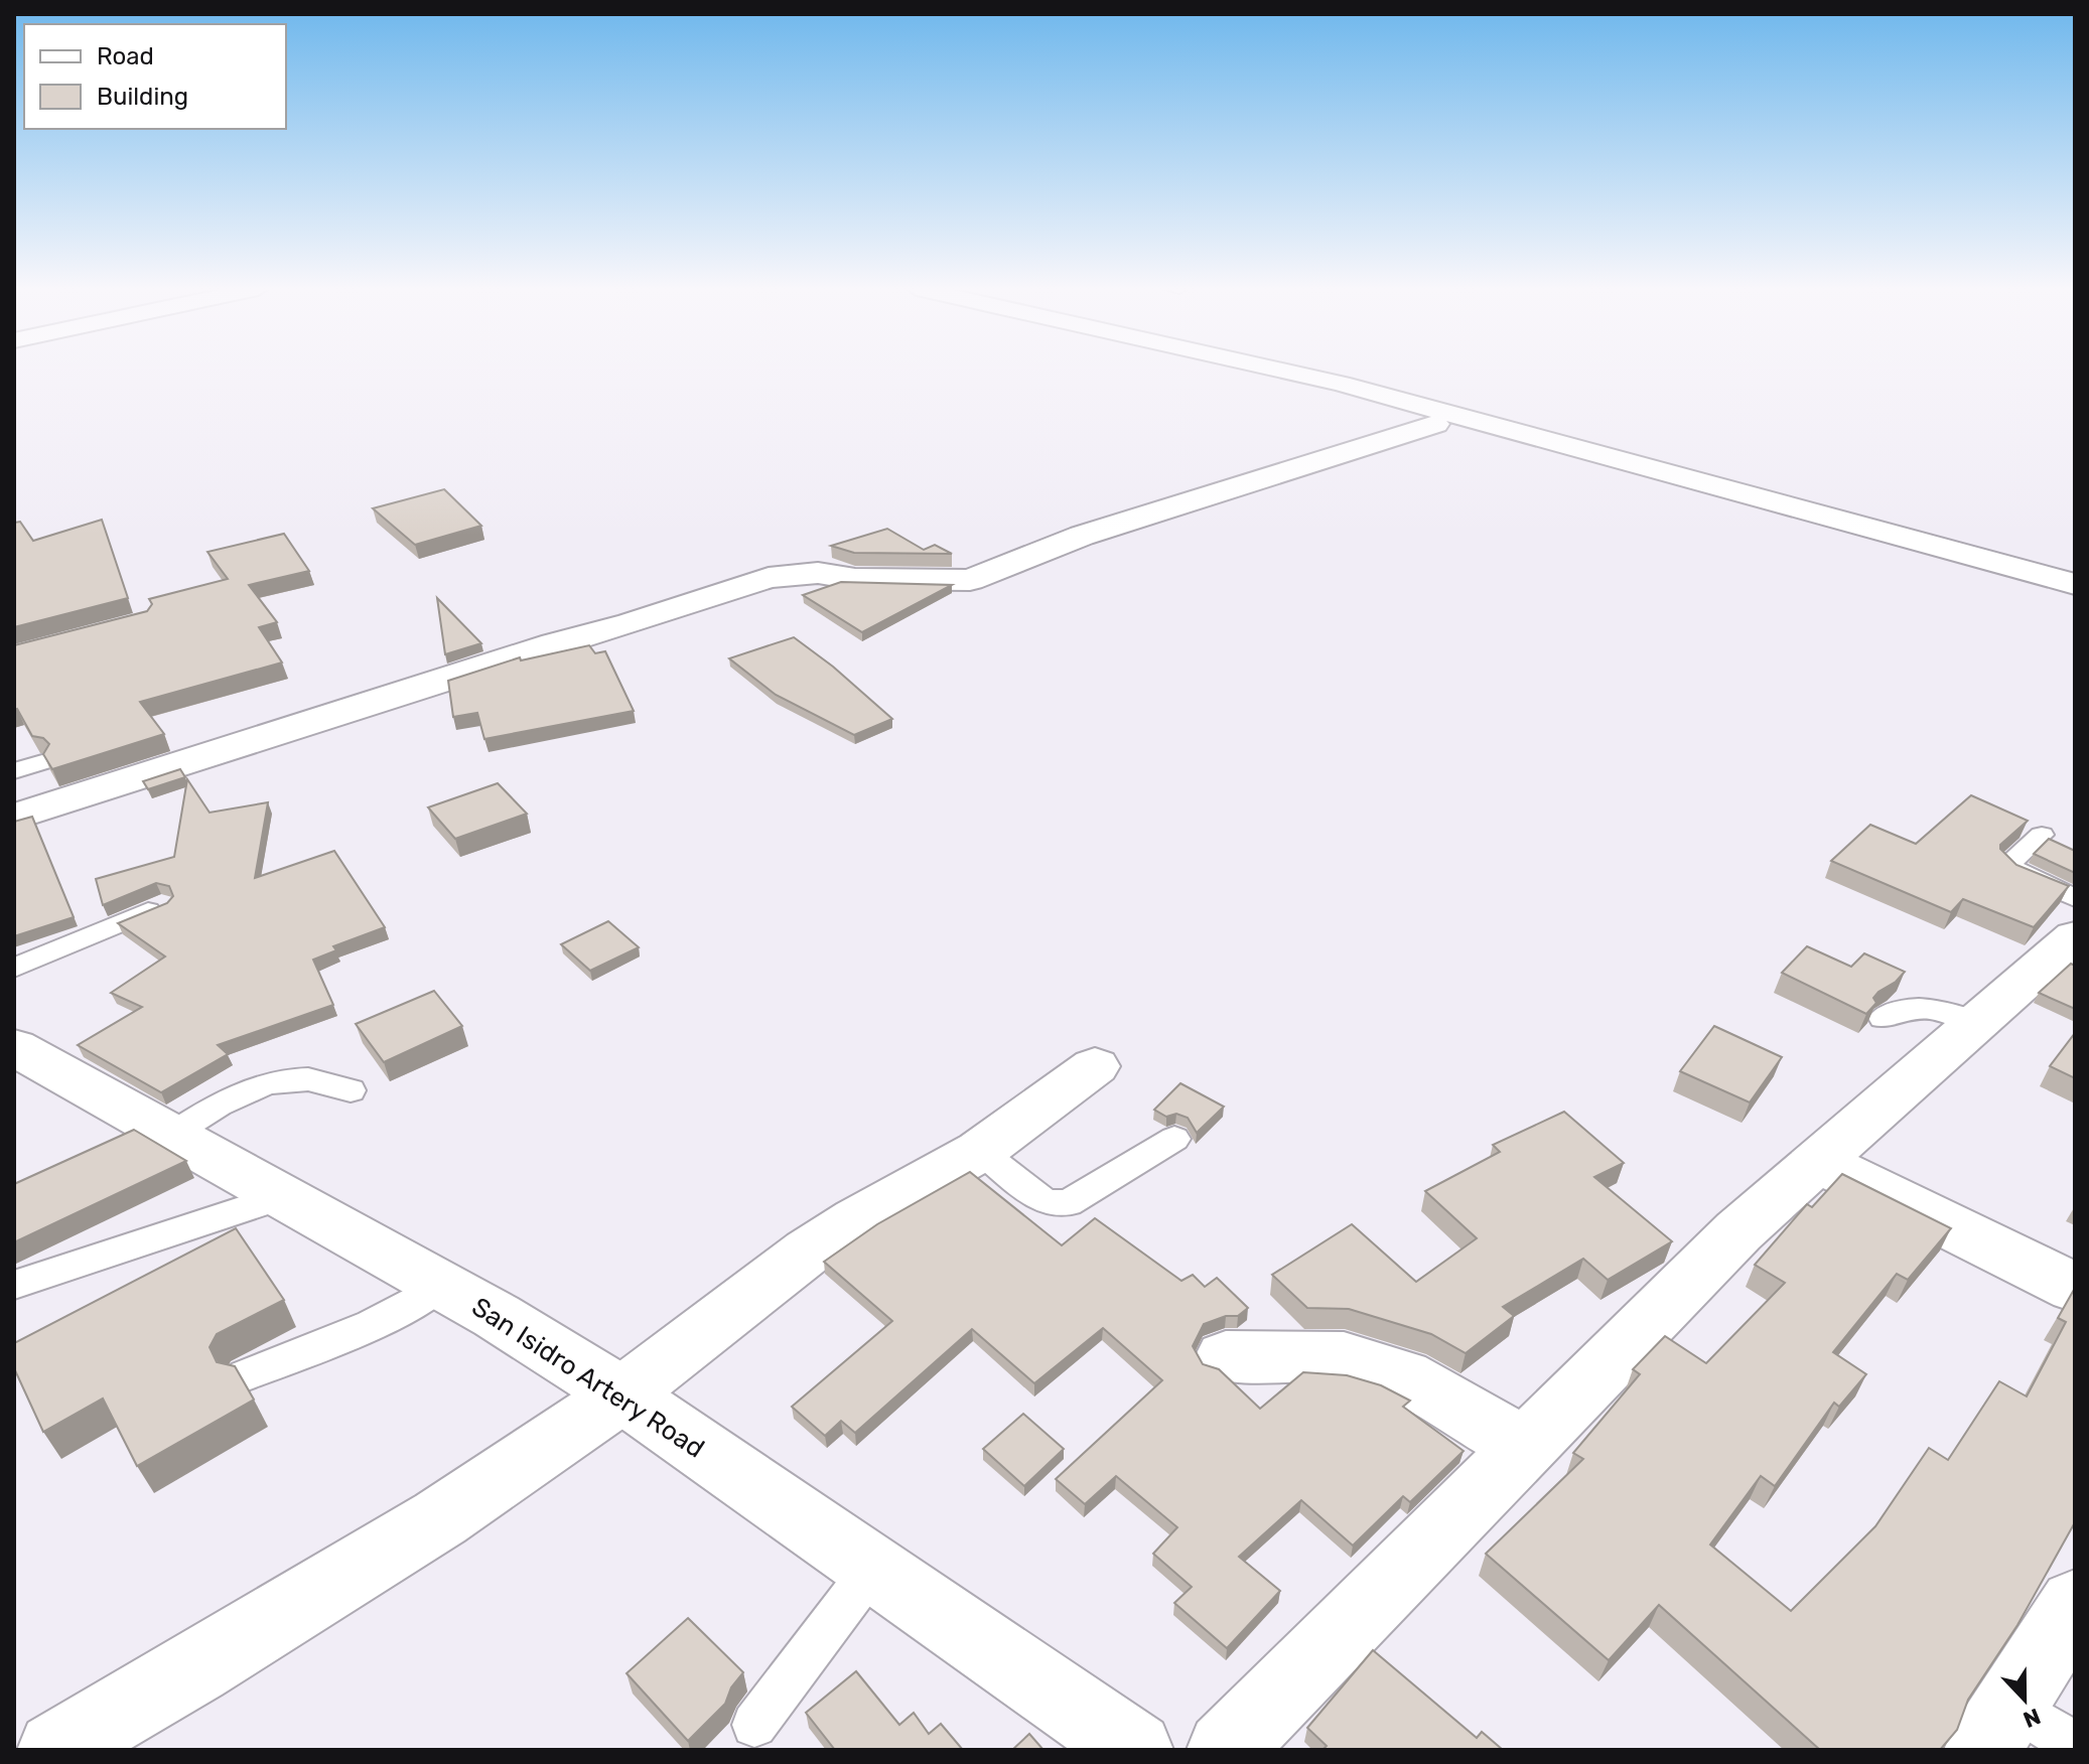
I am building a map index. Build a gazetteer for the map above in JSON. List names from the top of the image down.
{
  "streets": {
    "street": ["San Isidro Artery Road"]
  },
  "legend": ["Road", "Building"],
  "north": "bottom"
}
